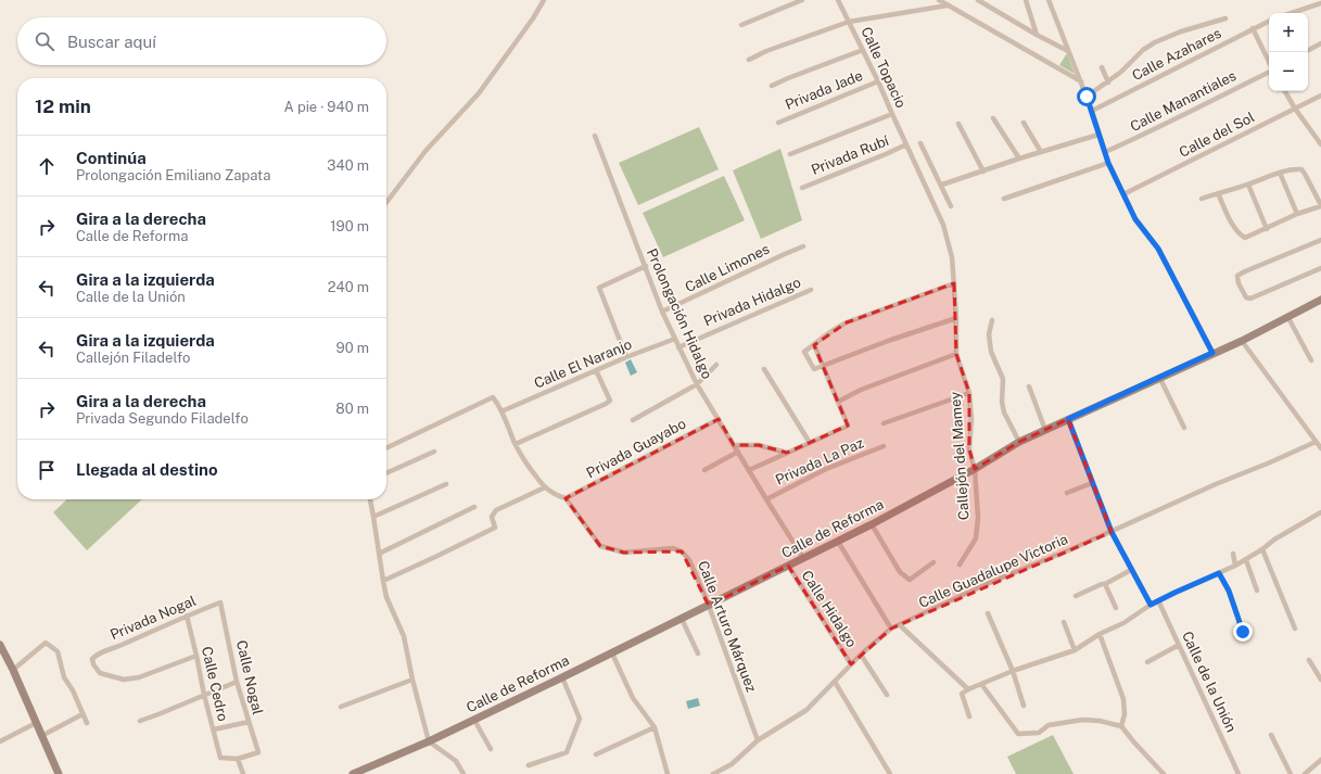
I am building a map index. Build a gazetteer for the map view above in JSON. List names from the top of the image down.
{
  "streets": {
    "main road": ["Calle de Reforma"],
    "street": [
      "Calle Azahares",
      "Calle Topacio",
      "Privada Jade",
      "Calle Manantiales",
      "Calle del Sol",
      "Privada Rubí",
      "Calle Limones",
      "Privada Hidalgo",
      "Prolongación Hidalgo",
      "Calle El Naranjo",
      "Privada Guayabo",
      "Callejón del Mamey",
      "Privada La Paz",
      "Calle Guadalupe Victoria",
      "Calle Hidalgo",
      "Privada Nogal",
      "Calle Arturo Márquez",
      "Calle Nogal",
      "Calle de la Unión",
      "Calle Cedro"
    ]
  },
  "crossings": [
    ["Calle Topacio", "Privada Jade"],
    ["Calle Topacio", "Privada Rubí"],
    ["Calle Topacio", "Callejón del Mamey"],
    ["Privada Rubí", "Callejón del Mamey"],
    ["Calle Limones", "Prolongación Hidalgo"],
    ["Privada Hidalgo", "Prolongación Hidalgo"],
    ["Prolongación Hidalgo", "Calle El Naranjo"],
    ["Prolongación Hidalgo", "Privada Guayabo"],
    ["Prolongación Hidalgo", "Privada La Paz"],
    ["Prolongación Hidalgo", "Calle de Reforma"],
    ["Calle El Naranjo", "Calle Arturo Márquez"],
    ["Privada Guayabo", "Calle Arturo Márquez"],
    ["Callejón del Mamey", "Calle de Reforma"],
    ["Calle de Reforma", "Calle Hidalgo"],
    ["Calle de Reforma", "Calle Arturo Márquez"],
    ["Calle Guadalupe Victoria", "Calle Hidalgo"],
    ["Calle Guadalupe Victoria", "Calle Arturo Márquez"],
    ["Privada Nogal", "Calle Nogal"],
    ["Privada Nogal", "Calle Cedro"],
    ["Calle Nogal", "Calle Cedro"]
  ],
  "page": {
    "map_buttons": ["+", "−"],
    "search": "Buscar aquí",
    "heading": ["12 min", "A pie · 940 m"],
    "list": [
      ["Continúa", "Prolongación Emiliano Zapata", "340 m"],
      ["Gira a la derecha", "Calle de Reforma", "190 m"],
      ["Gira a la izquierda", "Calle de la Unión", "240 m"],
      ["Gira a la izquierda", "Callejón Filadelfo", "90 m"],
      ["Gira a la derecha", "Privada Segundo Filadelfo", "80 m"],
      "Llegada al destino"
    ]
  }
}
